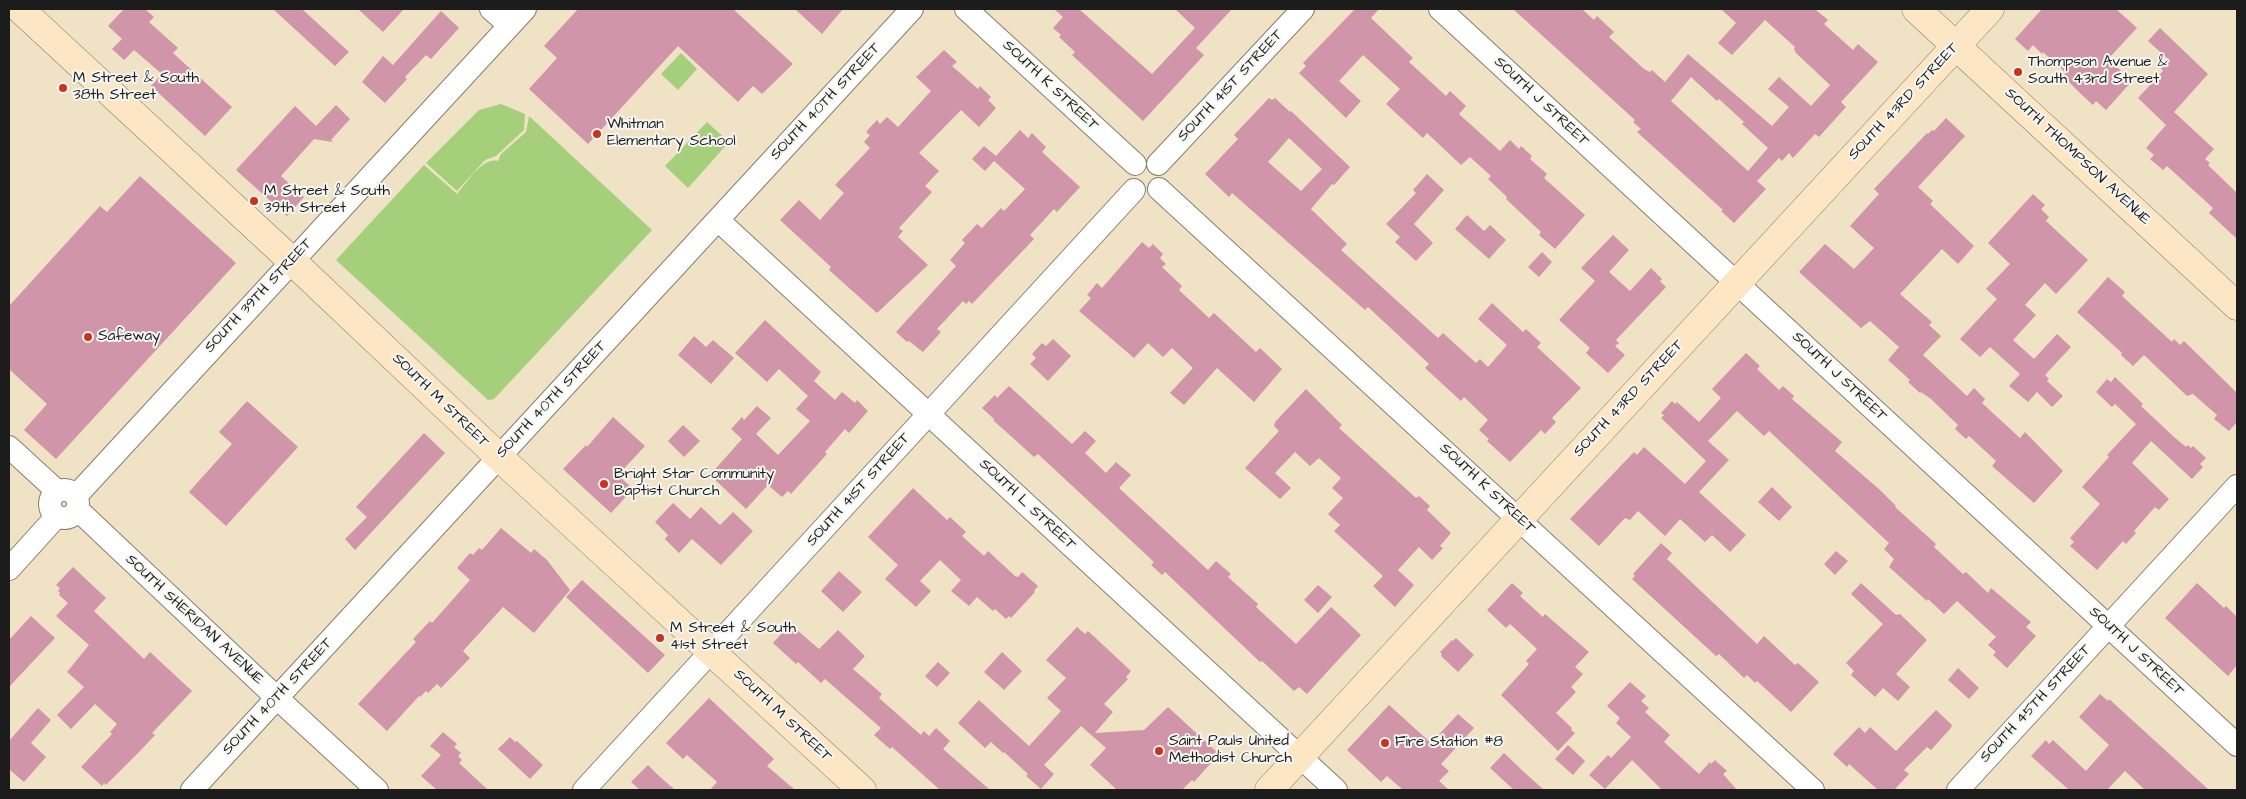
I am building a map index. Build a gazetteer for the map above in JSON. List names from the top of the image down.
{
  "streets": {
    "street": [
      "SOUTH K STREET",
      "SOUTH 41ST STREET",
      "SOUTH 40TH STREET",
      "SOUTH J STREET",
      "SOUTH 43RD STREET",
      "SOUTH THOMPSON AVENUE",
      "SOUTH 39TH STREET",
      "SOUTH M STREET",
      "SOUTH L STREET",
      "SOUTH SHERIDAN AVENUE",
      "SOUTH 45TH STREET"
    ]
  },
  "crossings": [
    ["SOUTH K STREET", "SOUTH 41ST STREET"],
    ["SOUTH K STREET", "SOUTH 43RD STREET"],
    ["SOUTH 41ST STREET", "SOUTH M STREET"],
    ["SOUTH 41ST STREET", "SOUTH L STREET"],
    ["SOUTH 40TH STREET", "SOUTH M STREET"],
    ["SOUTH 40TH STREET", "SOUTH L STREET"],
    ["SOUTH 40TH STREET", "SOUTH SHERIDAN AVENUE"],
    ["SOUTH J STREET", "SOUTH 43RD STREET"],
    ["SOUTH J STREET", "SOUTH 45TH STREET"],
    ["SOUTH 43RD STREET", "SOUTH THOMPSON AVENUE"],
    ["SOUTH 43RD STREET", "SOUTH L STREET"],
    ["SOUTH 39TH STREET", "SOUTH M STREET"],
    ["SOUTH 39TH STREET", "SOUTH SHERIDAN AVENUE"]
  ],
  "places": [
    "Thompson Avenue & South 43rd Street",
    "M Street & South 38th Street",
    "Whitman Elementary School",
    "M Street & South 39th Street",
    "Safeway",
    "Bright Star Community Baptist Church",
    "M Street & South 41st Street",
    "Fire Station #8",
    "Saint Pauls United Methodist Church"
  ]
}
